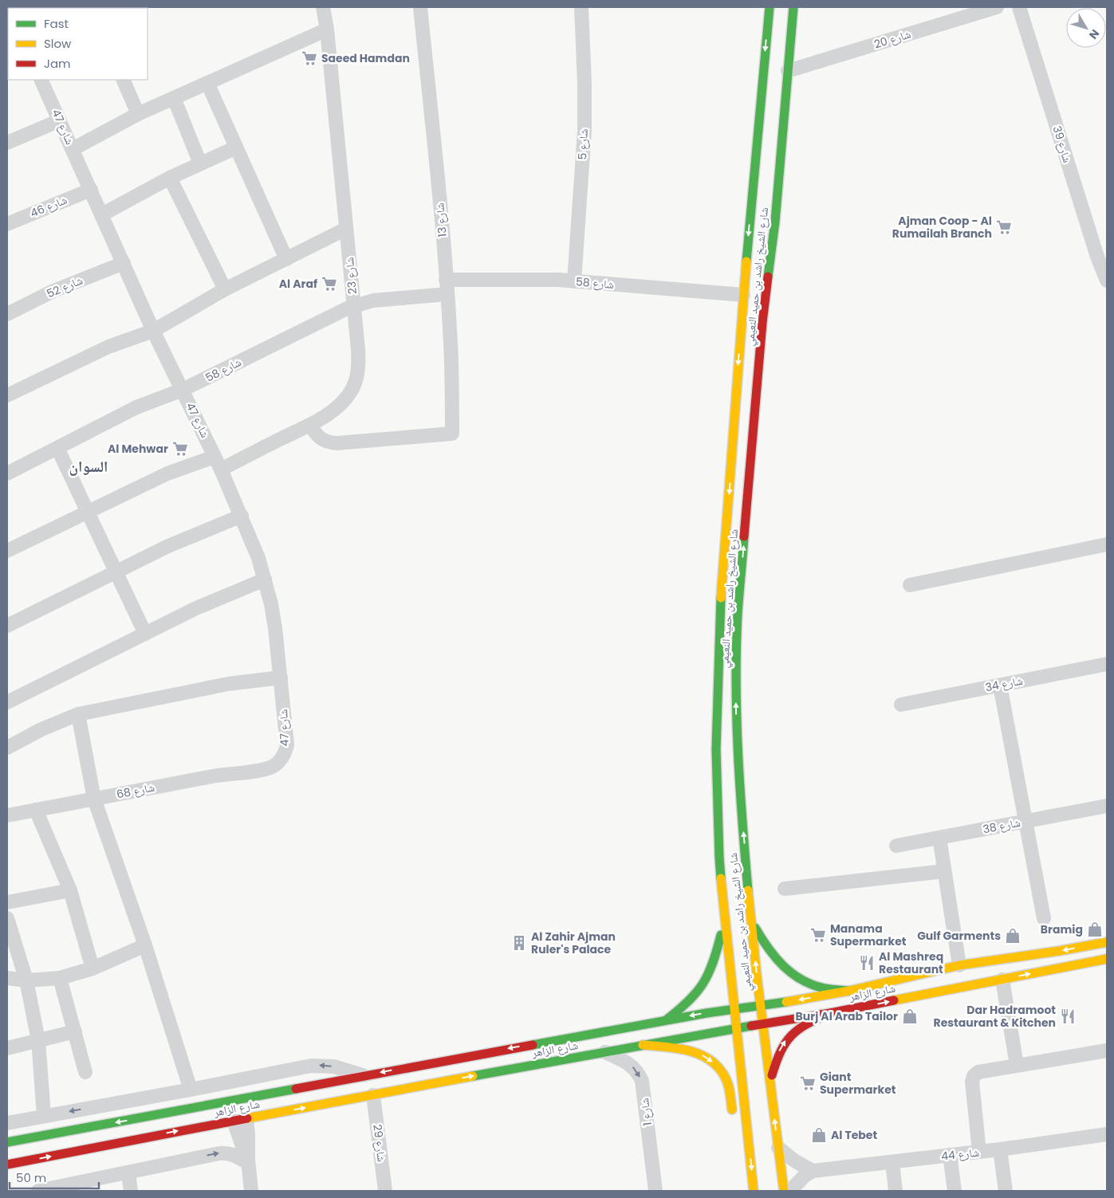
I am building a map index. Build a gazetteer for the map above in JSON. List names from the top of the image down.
{
  "streets": {
    "main road": ["شارع الشيخ راشد بن حميد النعيمي", "شارع الزاهر"],
    "street": [
      "شارع 20",
      "شارع 47",
      "شارع 5",
      "شارع 39",
      "شارع 46",
      "شارع 13",
      "شارع 23",
      "شارع 58",
      "شارع 52",
      "شارع 34",
      "شارع 68",
      "شارع 38",
      "شارع 1",
      "شارع 29",
      "شارع 44"
    ]
  },
  "crossings": [
    ["شارع 20", "شارع الشيخ راشد بن حميد النعيمي"],
    ["شارع 47", "شارع 46"],
    ["شارع 47", "شارع 23"],
    ["شارع 47", "شارع 58"],
    ["شارع 47", "شارع 52"],
    ["شارع 47", "شارع 68"],
    ["شارع 5", "شارع 58"],
    ["شارع 13", "شارع 23"],
    ["شارع 13", "شارع 58"],
    ["شارع 23", "شارع 58"],
    ["شارع الشيخ راشد بن حميد النعيمي", "شارع 58"],
    ["شارع الشيخ راشد بن حميد النعيمي", "شارع الزاهر"],
    ["شارع الزاهر", "شارع 1"],
    ["شارع الزاهر", "شارع 29"]
  ],
  "one_way": ["شارع 1"],
  "districts": ["السوان"],
  "places": {
    "supermarket": [
      "Saeed Hamdan",
      "Ajman Coop - Al Rumailah Branch",
      "Al Araf",
      "Al Mehwar",
      "Manama Supermarket",
      "Giant Supermarket"
    ],
    "shop": [
      "Bramig",
      "Gulf Garments",
      "Burj Al Arab Tailor",
      "Al Tebet"
    ],
    "building": ["Al Zahir Ajman Ruler's Palace"],
    "restaurant": ["Al Mashreq Restaurant", "Dar Hadramoot Restaurant & Kitchen"]
  },
  "legend": ["Fast", "Slow", "Jam"],
  "scale_bar": "50 m",
  "north": "bottom right"
}
